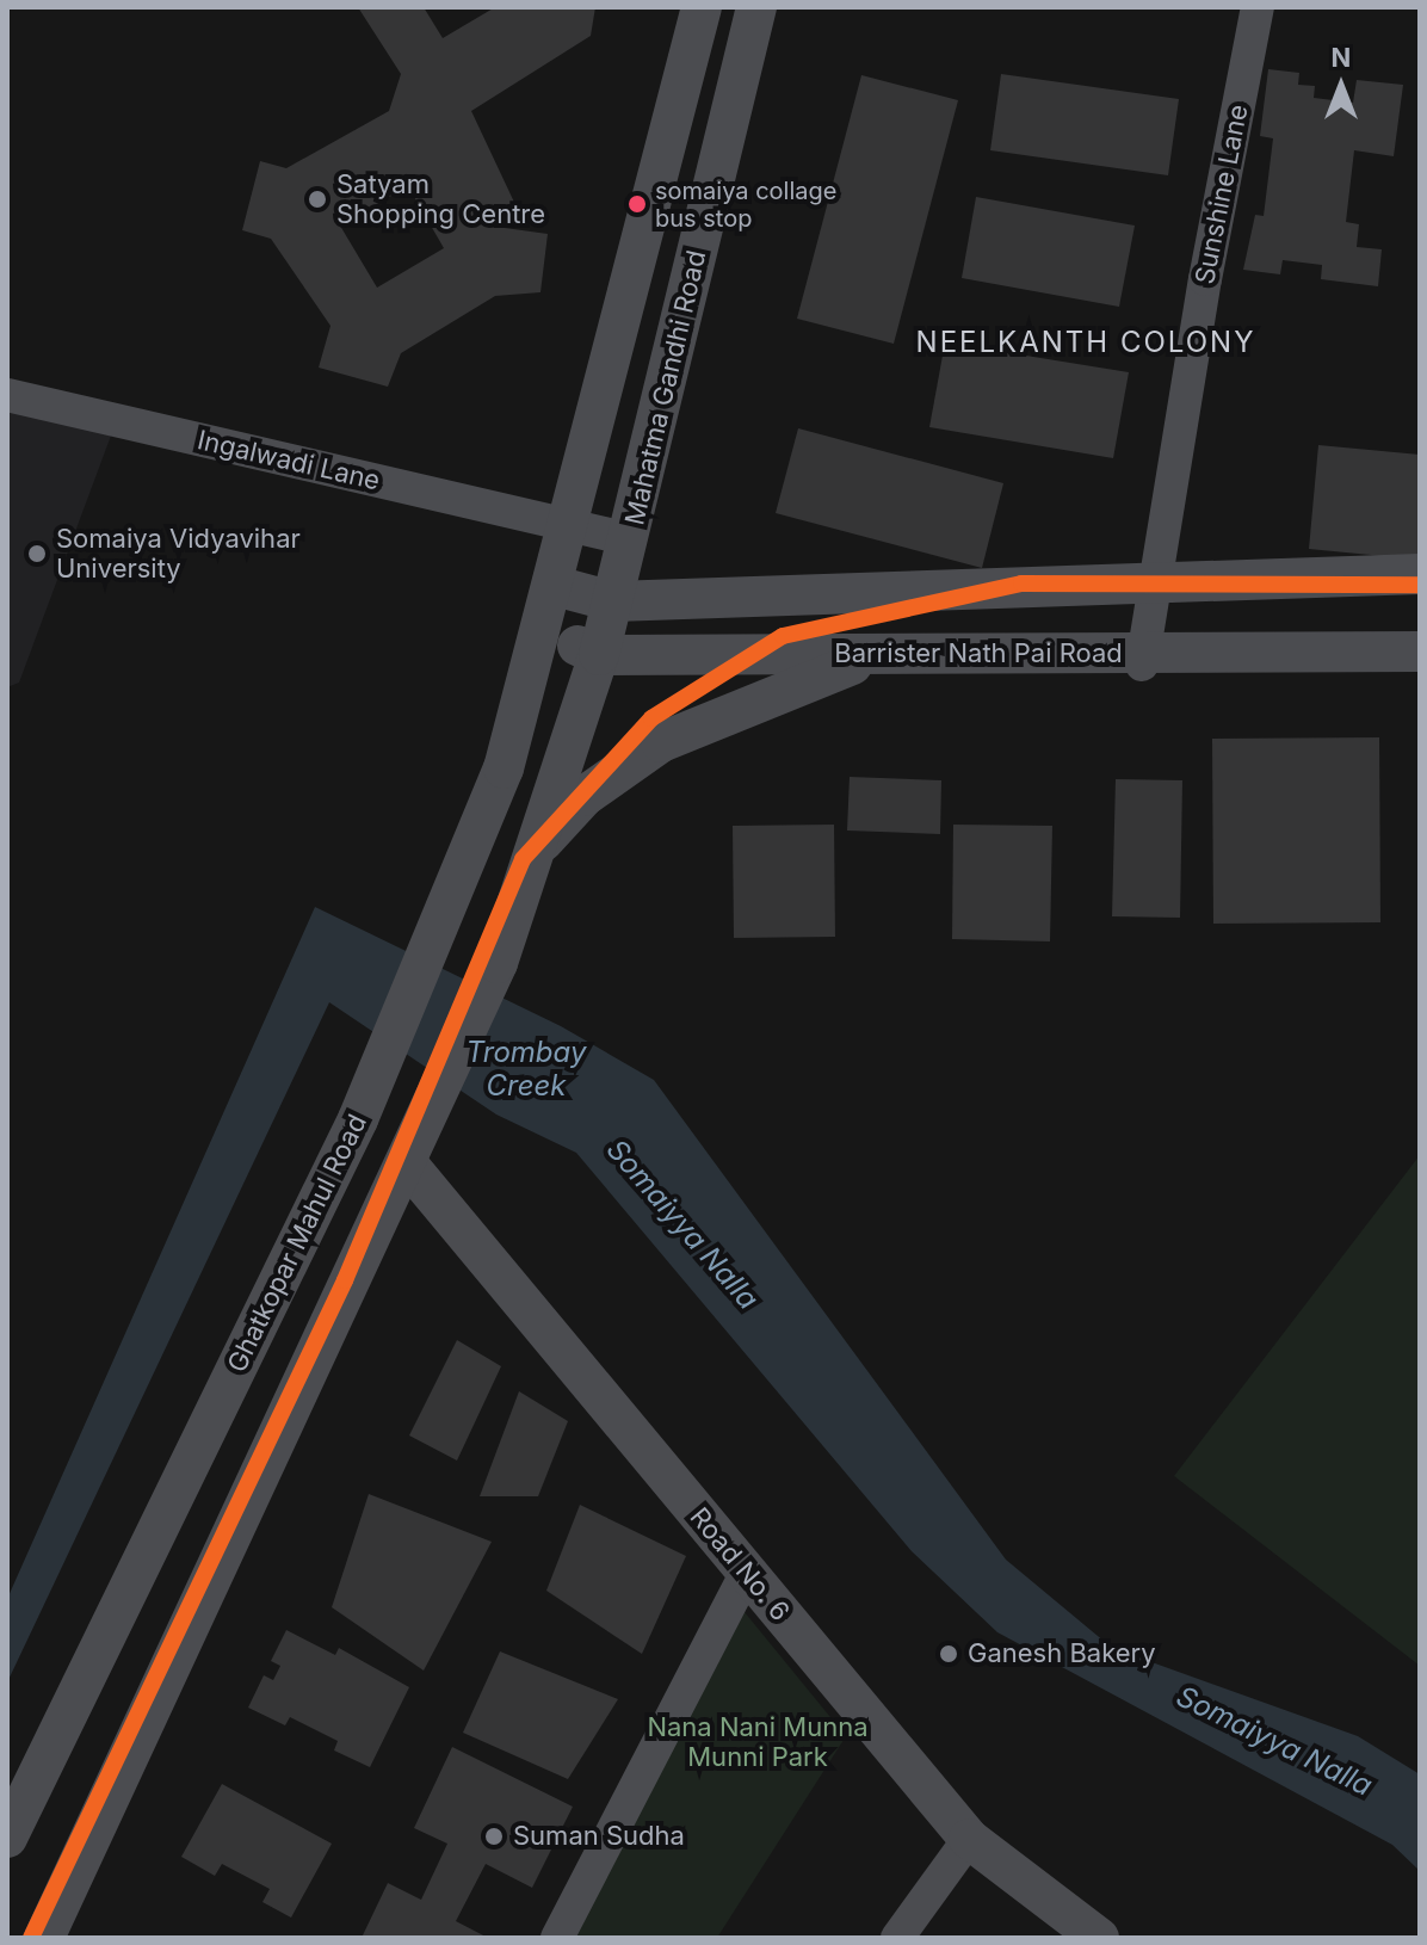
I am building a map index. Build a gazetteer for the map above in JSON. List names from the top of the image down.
{
  "streets": {
    "street": [
      "Sunshine Lane",
      "Mahatma Gandhi Road",
      "Ingalwadi Lane",
      "Barrister Nath Pai Road",
      "Ghatkopar Mahul Road",
      "Road No. 6"
    ]
  },
  "crossings": [
    ["Sunshine Lane", "Barrister Nath Pai Road"],
    ["Mahatma Gandhi Road", "Ingalwadi Lane"],
    ["Mahatma Gandhi Road", "Barrister Nath Pai Road"],
    ["Barrister Nath Pai Road", "Ghatkopar Mahul Road"]
  ],
  "districts": ["NEELKANTH COLONY"],
  "water": ["Trombay Creek", "Somaiyya Nalla"],
  "parks": ["Nana Nani Munna Munni Park"],
  "places": [
    "Satyam Shopping Centre",
    "somaiya collage bus stop",
    "Somaiya Vidyavihar University",
    "Ganesh Bakery",
    "Suman Sudha"
  ],
  "north": "top"
}
